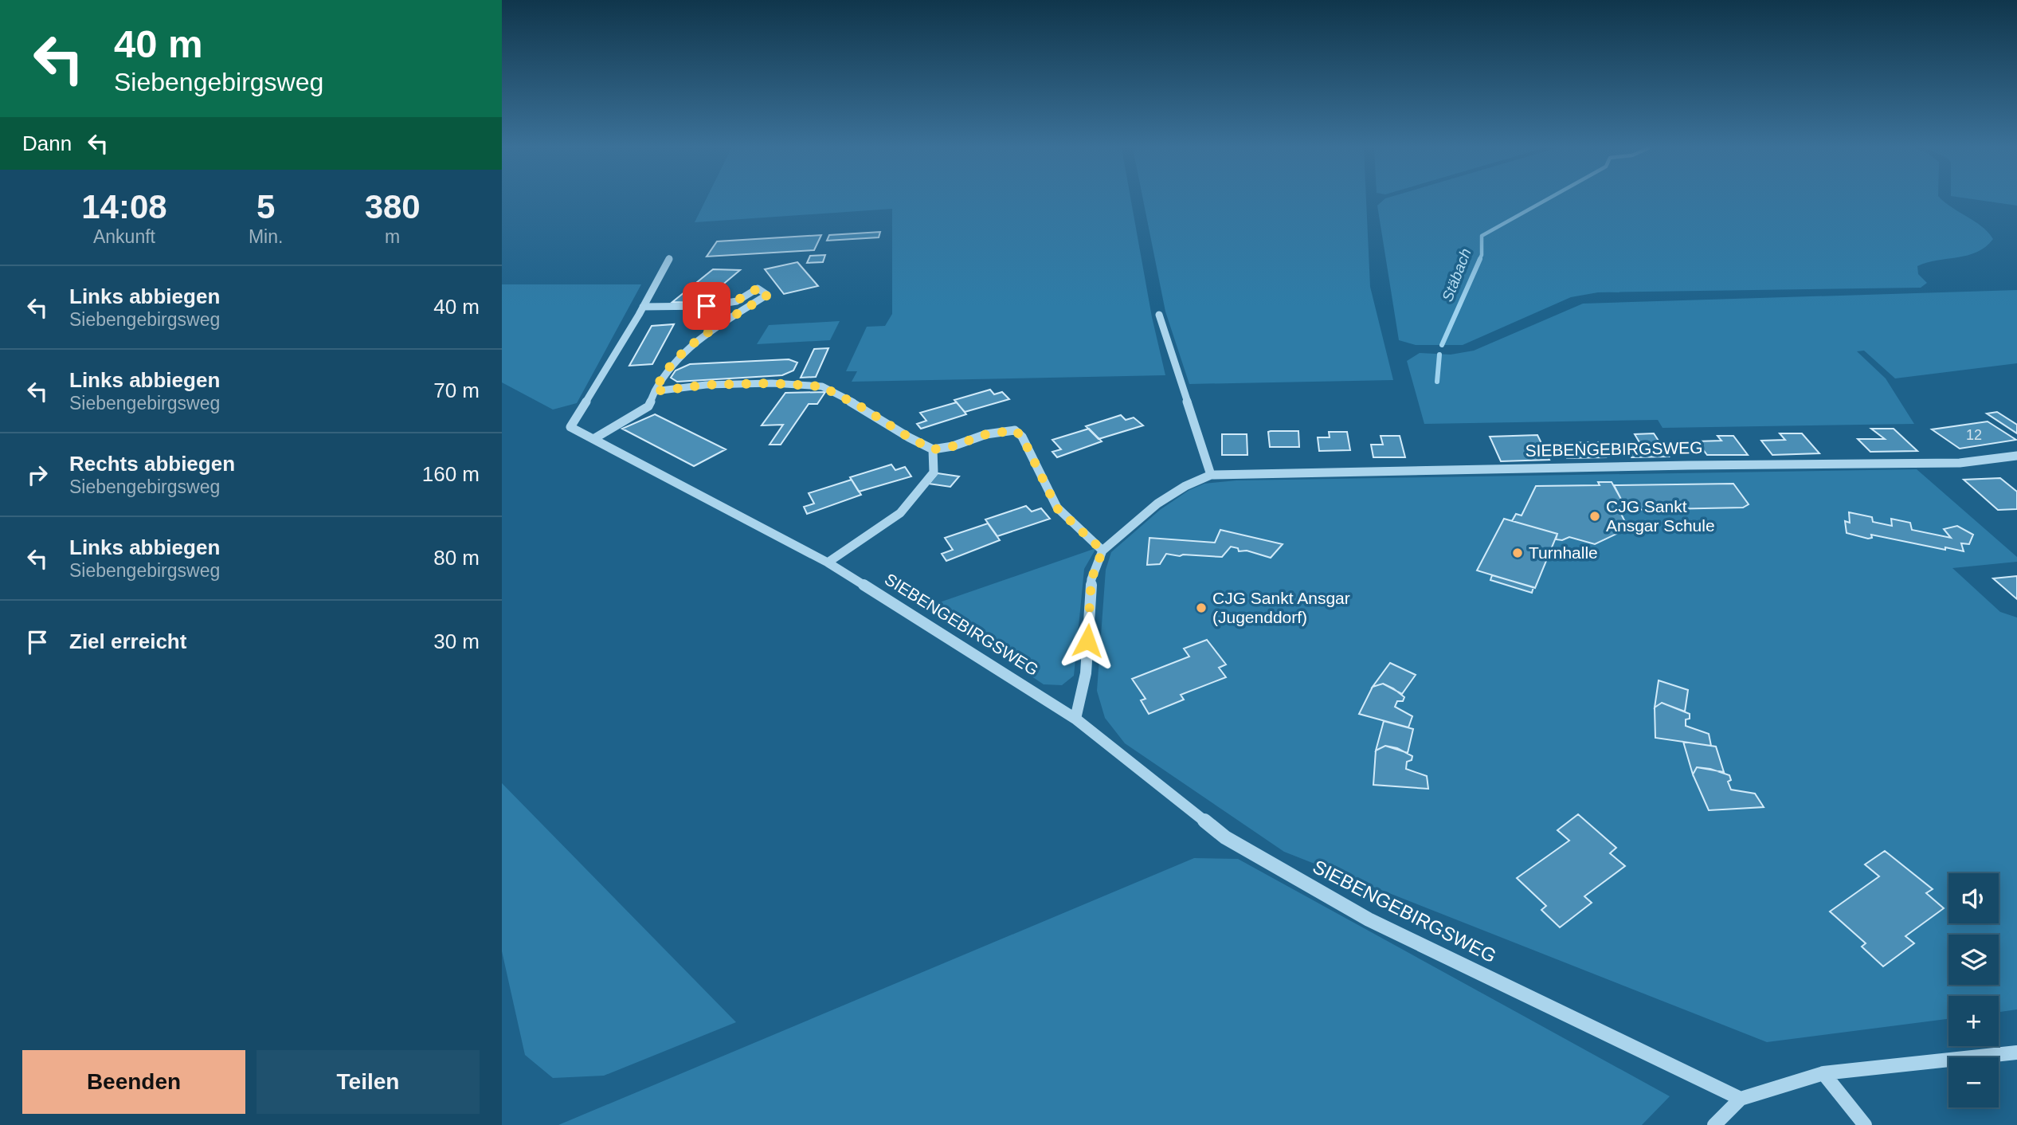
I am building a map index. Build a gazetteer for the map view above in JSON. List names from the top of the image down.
{
  "streets": {
    "street": ["SIEBENGEBIRGSWEG"]
  },
  "water": ["Stäbach"],
  "places": ["CJG Sankt Ansgar Schule", "Turnhalle", "CJG Sankt Ansgar (Jugenddorf)"],
  "house_numbers": ["12"],
  "page": {
    "turn": ["40 m", "Siebengebirgsweg"],
    "then": "Dann",
    "eta": [
      "14:08",
      "Ankunft",
      "5",
      "Min.",
      "380",
      "m"
    ],
    "list": [
      {
        "name": "Links abbiegen",
        "note": "Siebengebirgsweg",
        "value": "40 m"
      },
      {
        "name": "Links abbiegen",
        "note": "Siebengebirgsweg",
        "value": "70 m"
      },
      {
        "name": "Rechts abbiegen",
        "note": "Siebengebirgsweg",
        "value": "160 m"
      },
      {
        "name": "Links abbiegen",
        "note": "Siebengebirgsweg",
        "value": "80 m"
      },
      {
        "name": "Ziel erreicht",
        "value": "30 m"
      }
    ],
    "map_buttons": ["+", "−"],
    "buttons": ["Beenden", "Teilen"]
  }
}
